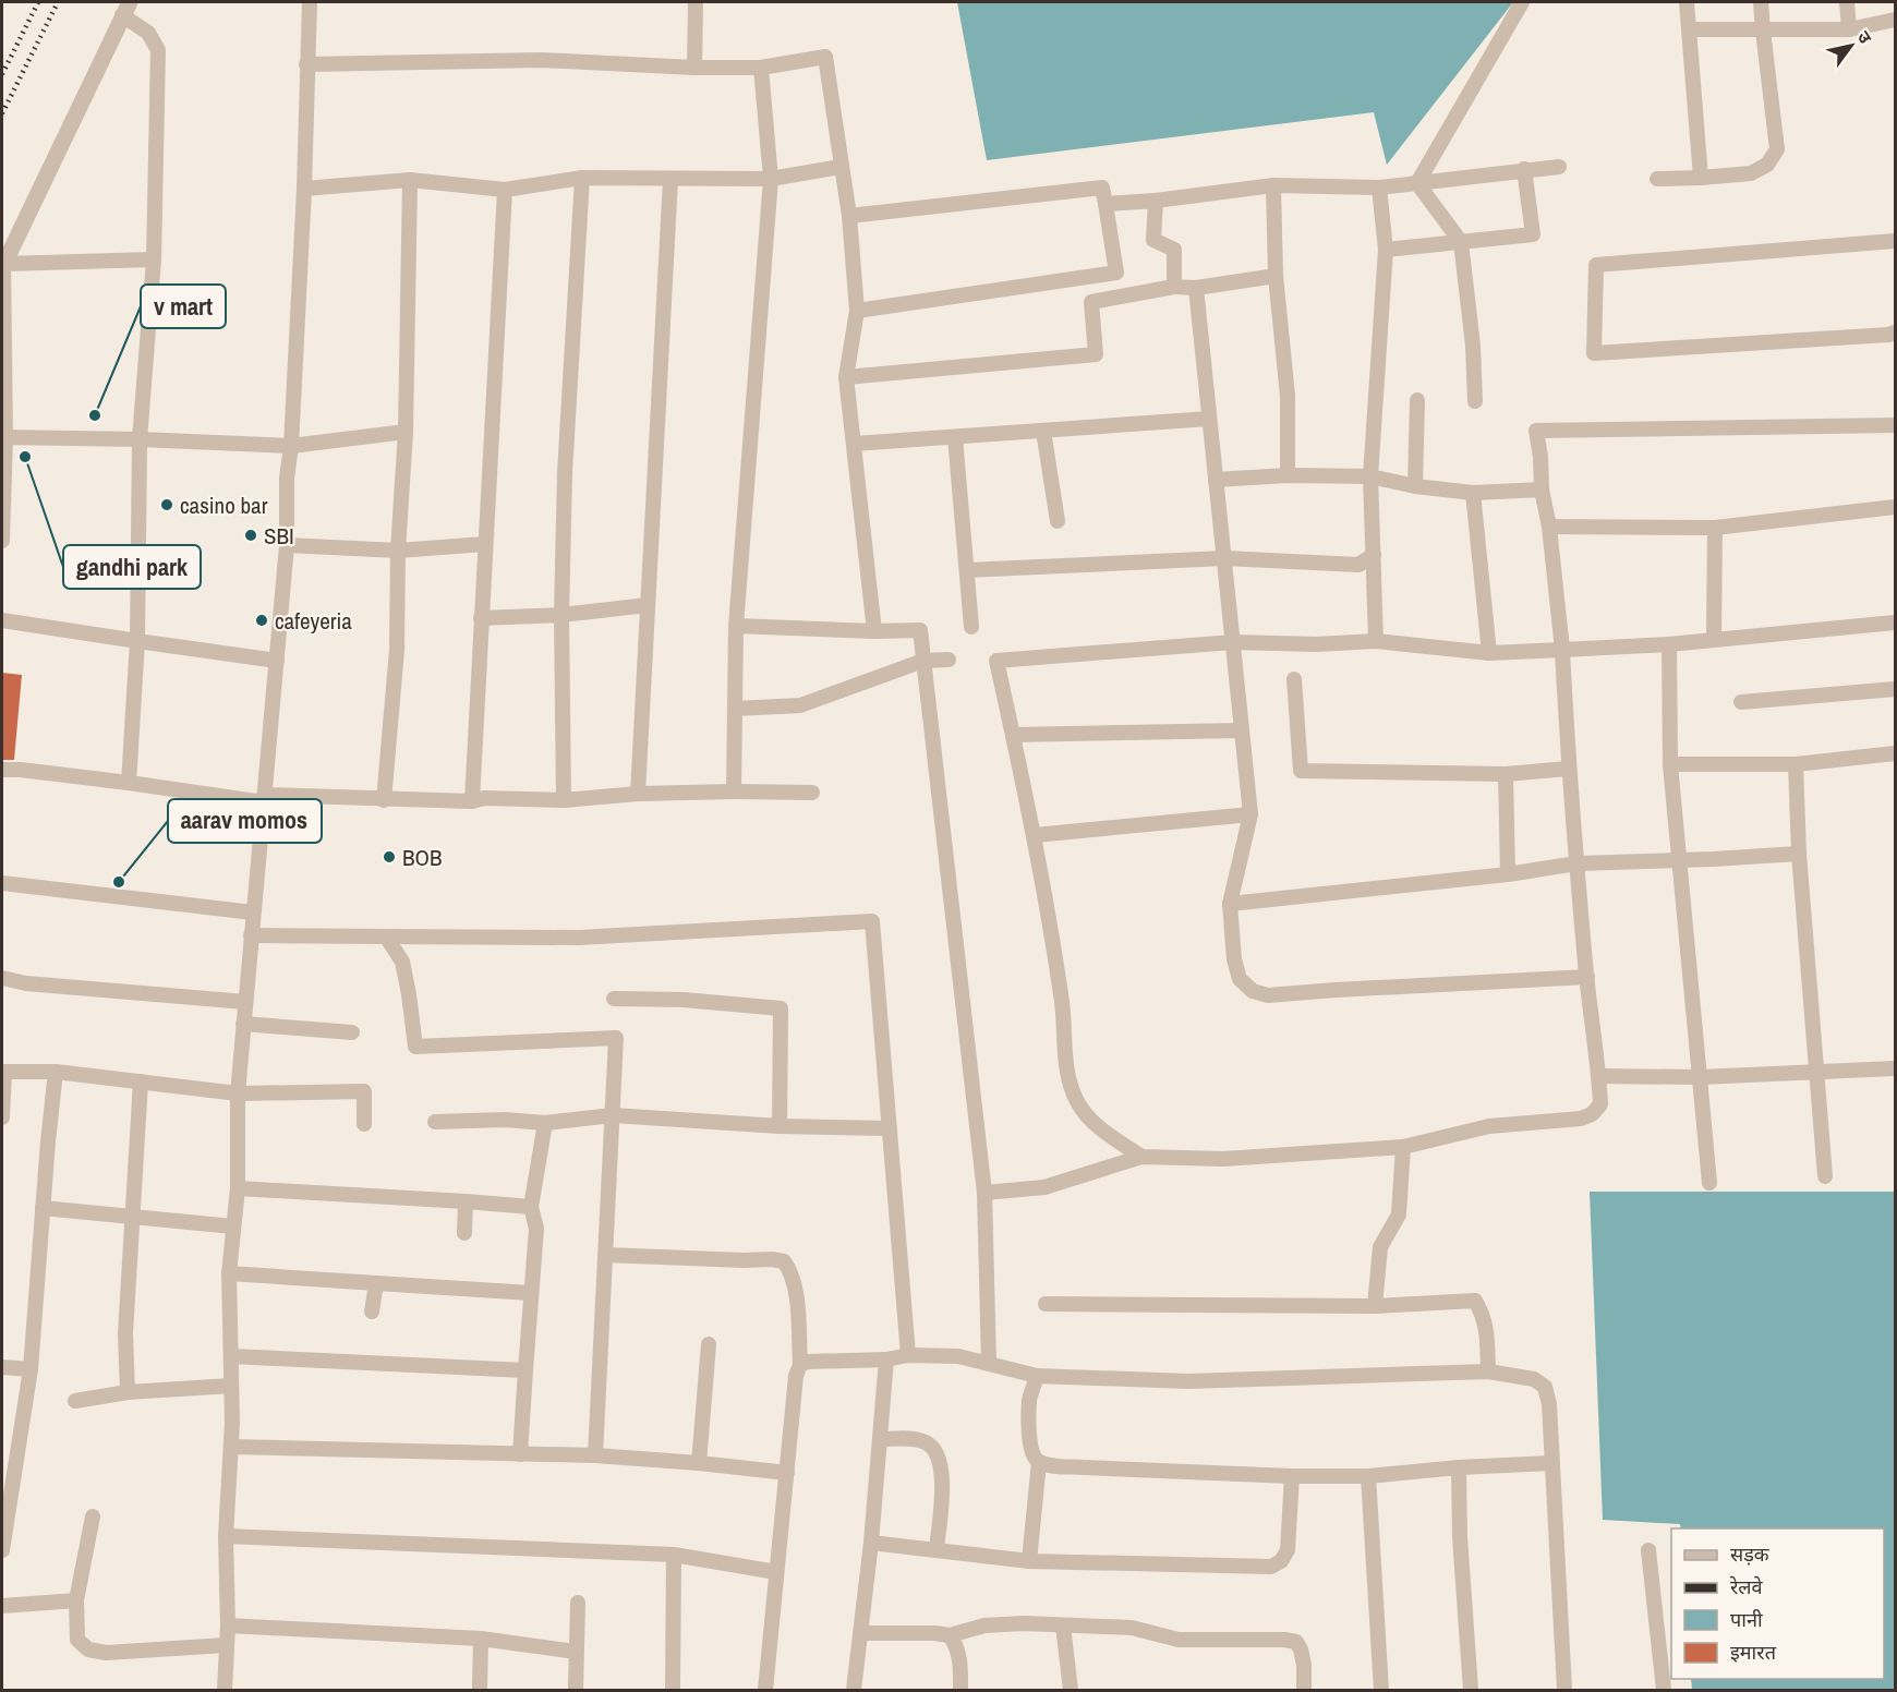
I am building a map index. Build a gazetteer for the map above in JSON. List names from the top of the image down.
{
  "places": [
    "v mart",
    "gandhi park",
    "casino bar",
    "SBI",
    "cafeyeria",
    "BOB",
    "aarav momos"
  ],
  "legend": [
    "सड़क",
    "रेलवे",
    "पानी",
    "इमारत"
  ],
  "north": "top right"
}
